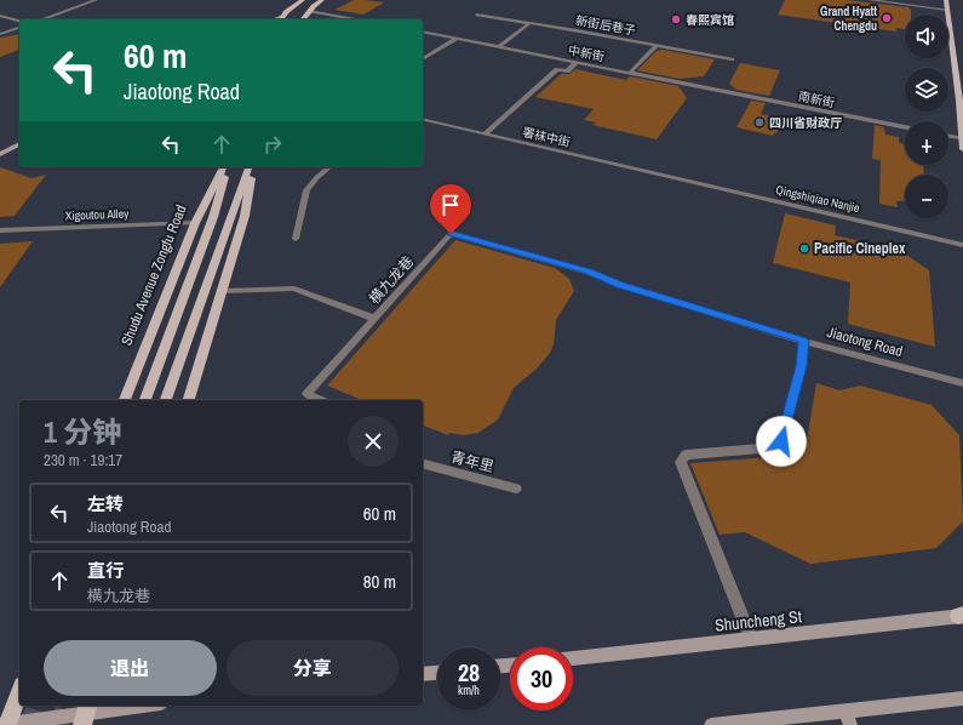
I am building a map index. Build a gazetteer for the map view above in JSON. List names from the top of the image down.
{
  "streets": {
    "main road": ["Shudu Avenue Zongfu Road", "Shuncheng St"],
    "street": [
      "新街后巷子",
      "中新街",
      "南新街",
      "署袜中街",
      "Qingshiqiao Nanjie",
      "Xigoutou Alley",
      "横九龙巷",
      "Jiaotong Road",
      "青年里"
    ]
  },
  "crossings": [
    ["中新街", "南新街"],
    ["署袜中街", "Qingshiqiao Nanjie"],
    ["Xigoutou Alley", "Shudu Avenue Zongfu Road"],
    ["横九龙巷", "Jiaotong Road"]
  ],
  "places": [
    "Grand Hyatt Chengdu",
    "春熙宾馆",
    "四川省财政厅",
    "Pacific Cineplex"
  ],
  "page": {
    "map_buttons": ["+", "−"],
    "turn": ["60 m", "Jiaotong Road"],
    "heading": ["1 分钟", "230 m · 19:17"],
    "list": [
      {
        "name": "左转",
        "note": "Jiaotong Road",
        "value": "60 m"
      },
      {
        "name": "直行",
        "note": "横九龙巷",
        "value": "80 m"
      }
    ],
    "buttons": ["退出", "分享"],
    "speed": "28 km/h",
    "limit": "30"
  }
}
